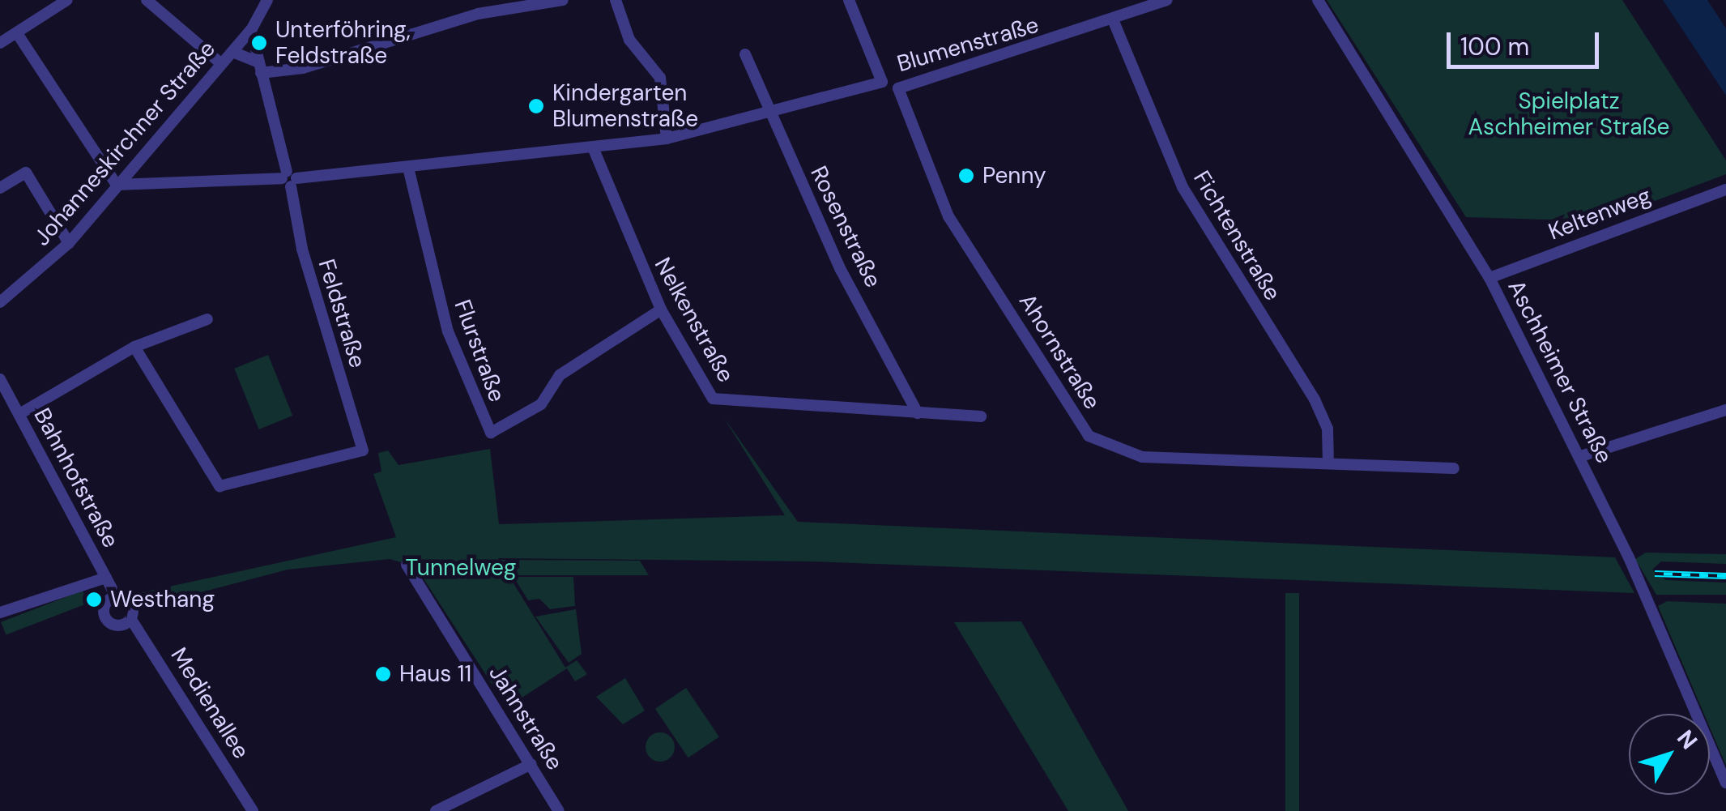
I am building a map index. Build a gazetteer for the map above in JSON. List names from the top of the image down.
{
  "streets": {
    "street": [
      "Blumenstraße",
      "Johanneskirchner Straße",
      "Keltenweg",
      "Rosenstraße",
      "Fichtenstraße",
      "Feldstraße",
      "Nelkenstraße",
      "Flurstraße",
      "Ahornstraße",
      "Aschheimer Straße",
      "Bahnhofstraße",
      "Medienallee",
      "Jahnstraße"
    ]
  },
  "crossings": [
    ["Blumenstraße", "Johanneskirchner Straße"],
    ["Blumenstraße", "Rosenstraße"],
    ["Blumenstraße", "Fichtenstraße"],
    ["Blumenstraße", "Feldstraße"],
    ["Blumenstraße", "Nelkenstraße"],
    ["Blumenstraße", "Flurstraße"],
    ["Blumenstraße", "Ahornstraße"],
    ["Johanneskirchner Straße", "Feldstraße"],
    ["Keltenweg", "Aschheimer Straße"],
    ["Rosenstraße", "Nelkenstraße"],
    ["Fichtenstraße", "Ahornstraße"],
    ["Nelkenstraße", "Flurstraße"],
    ["Bahnhofstraße", "Medienallee"]
  ],
  "parks": ["Spielplatz Aschheimer Straße", "Tunnelweg"],
  "places": [
    "Unterföhring, Feldstraße",
    "Kindergarten Blumenstraße",
    "Penny",
    "Westhang",
    "Haus 11"
  ],
  "scale_bar": "100 m",
  "north": "top right"
}
